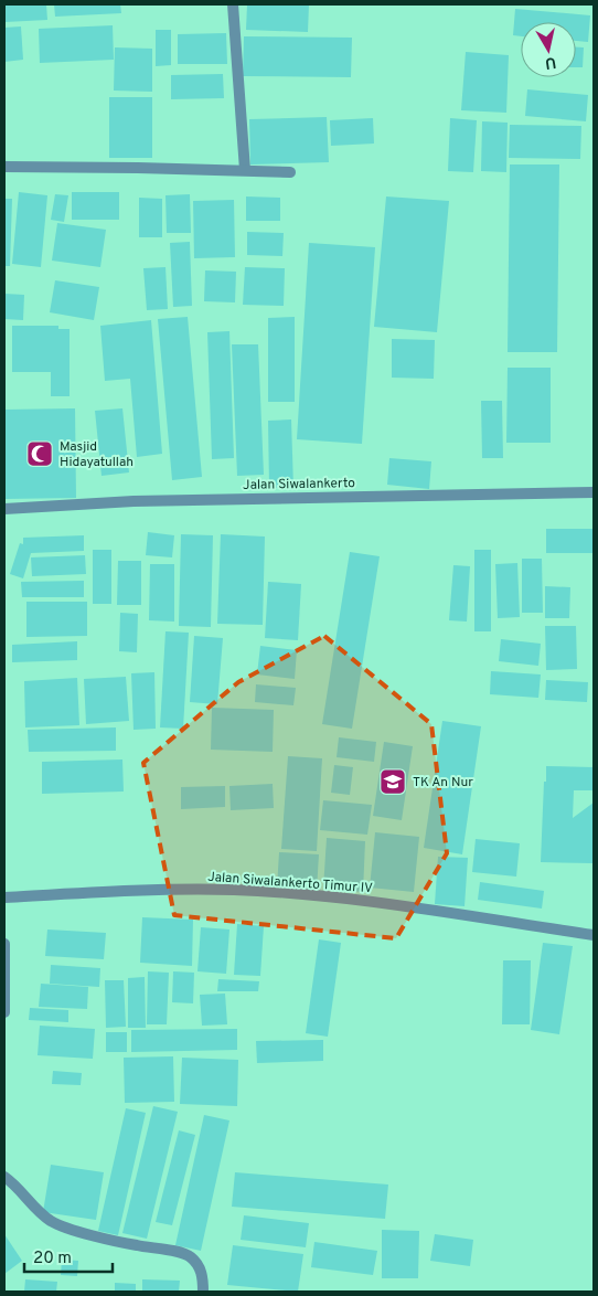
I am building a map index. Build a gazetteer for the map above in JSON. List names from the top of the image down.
{
  "streets": {
    "street": ["Jalan Siwalankerto", "Jalan Siwalankerto Timur IV"]
  },
  "places": {
    "mosque": ["Masjid Hidayatullah"],
    "school or university": ["TK An Nur"]
  },
  "scale_bar": "20 m",
  "north": "bottom"
}
